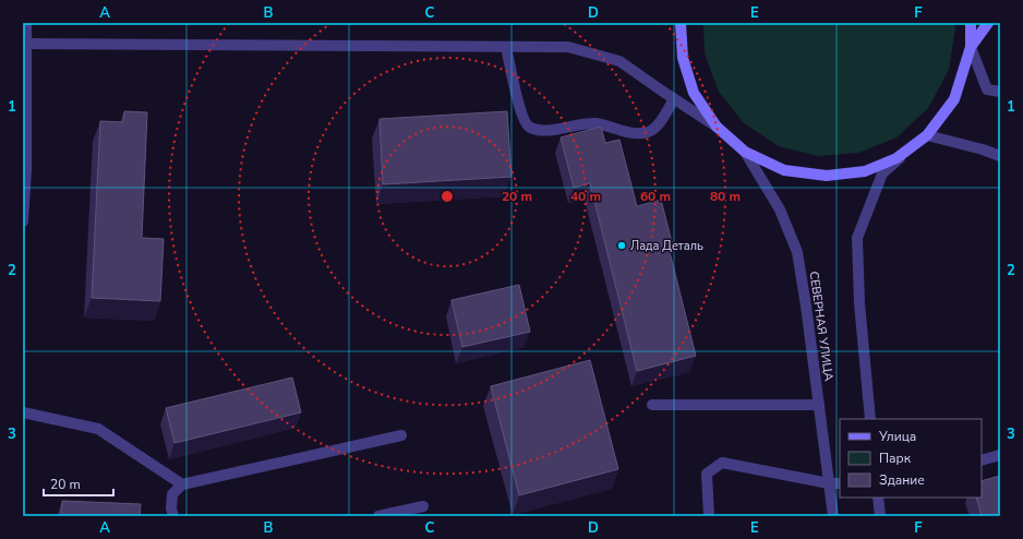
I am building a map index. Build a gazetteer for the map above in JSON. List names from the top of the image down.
{
  "streets": {
    "street": ["СЕВЕРНАЯ УЛИЦА"]
  },
  "places": ["Лада Деталь"],
  "legend": ["Улица", "Парк", "Здание"],
  "scale_bar": "20 m",
  "grid": {
    "columns": [
      "A",
      "B",
      "C",
      "D",
      "E",
      "F"
    ],
    "rows": ["1", "2", "3"]
  },
  "rings": [
    "20 m",
    "40 m",
    "60 m",
    "80 m"
  ]
}
